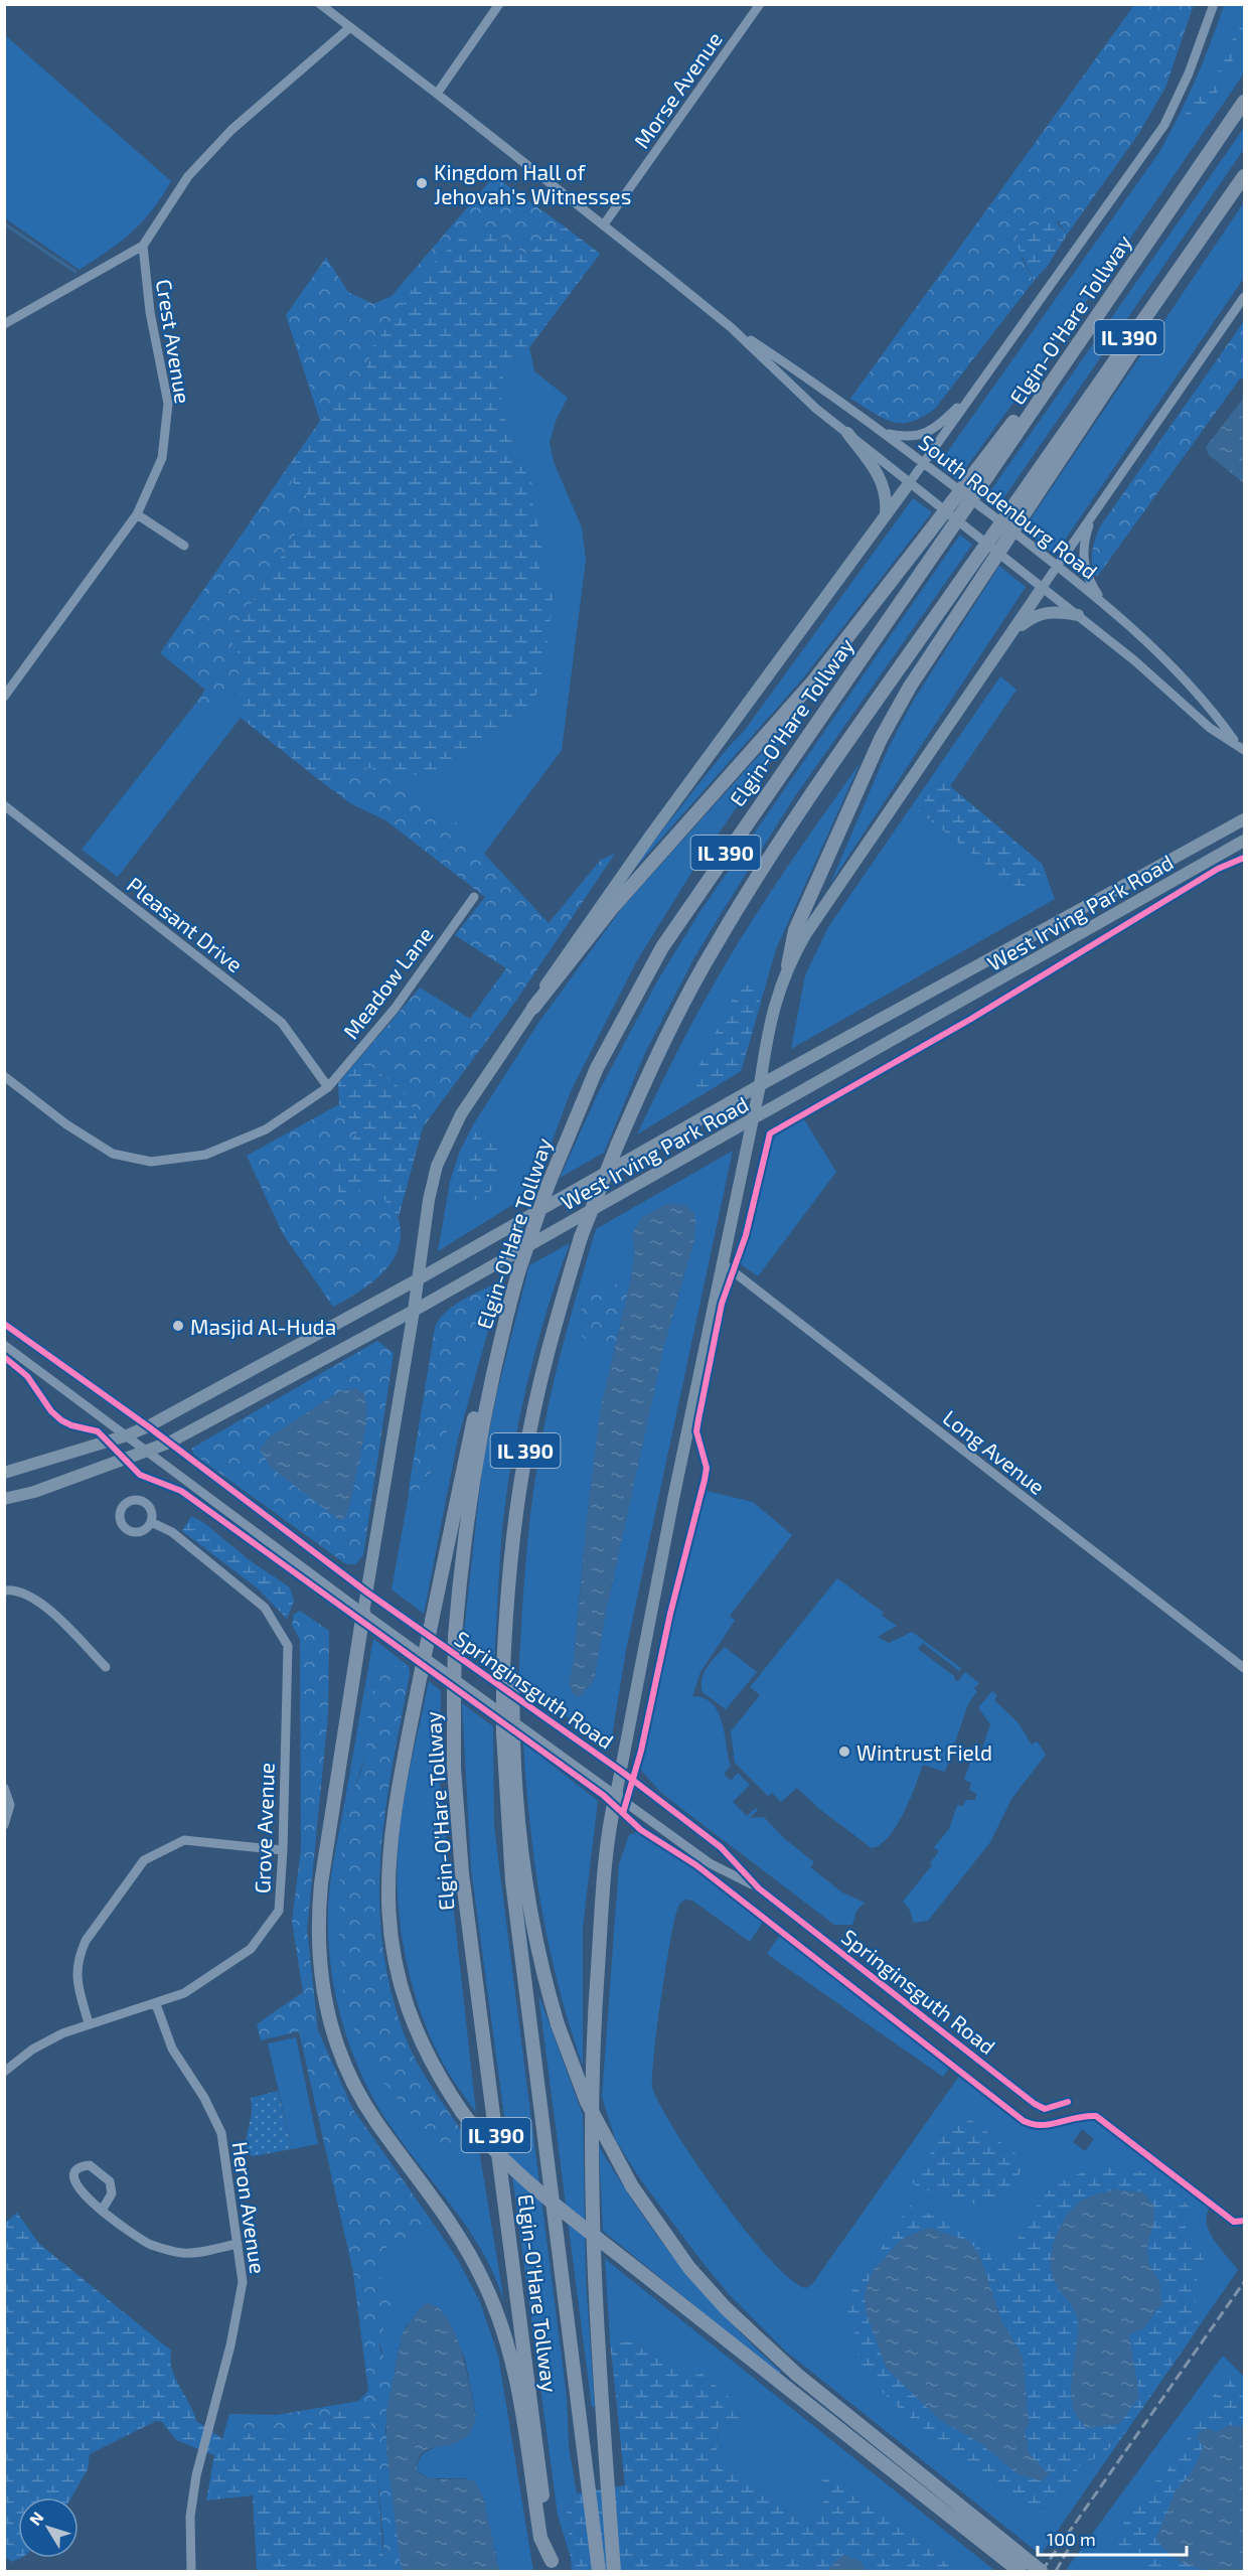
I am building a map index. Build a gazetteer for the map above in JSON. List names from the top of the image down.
{
  "streets": {
    "highway": ["Elgin-O'Hare Tollway", "IL 390"],
    "main road": ["West Irving Park Road"],
    "street": [
      "Morse Avenue",
      "Crest Avenue",
      "South Rodenburg Road",
      "Pleasant Drive",
      "Meadow Lane",
      "Long Avenue",
      "Springinsguth Road",
      "Grove Avenue",
      "Heron Avenue"
    ]
  },
  "crossings": [
    ["Morse Avenue", "South Rodenburg Road"],
    ["West Irving Park Road", "Springinsguth Road"],
    ["Pleasant Drive", "Meadow Lane"],
    ["Grove Avenue", "Heron Avenue"]
  ],
  "places": ["Kingdom Hall of Jehovah's Witnesses", "Masjid Al-Huda", "Wintrust Field"],
  "scale_bar": "100 m",
  "north": "top left"
}
